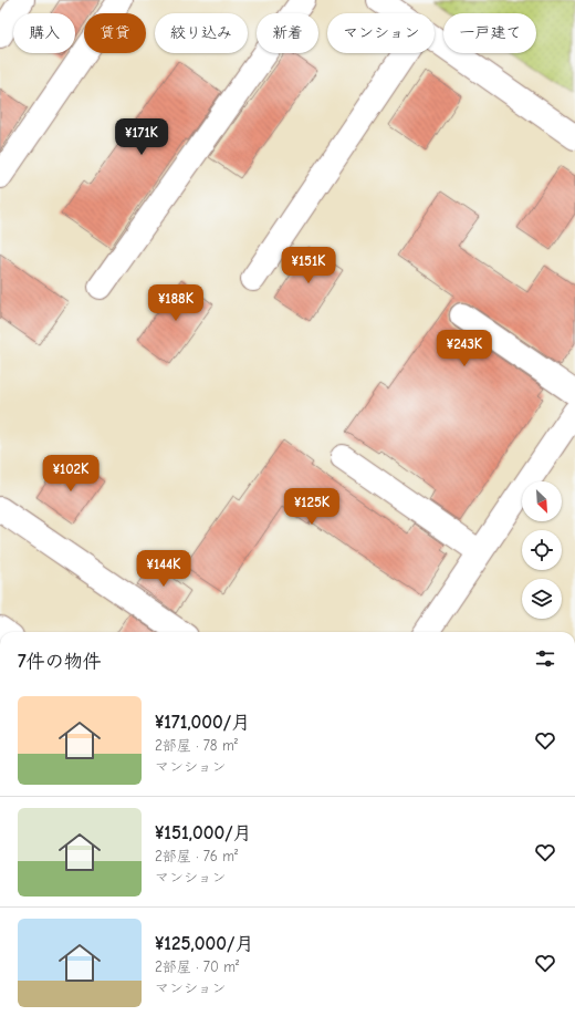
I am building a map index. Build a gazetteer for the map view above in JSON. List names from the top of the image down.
{
  "north": "bottom right",
  "page": {
    "chip": [
      "購入",
      "賃貸",
      "絞り込み",
      "新着",
      "マンション",
      "一戸建て"
    ],
    "price": [
      "¥171K",
      "¥151K",
      "¥188K",
      "¥243K",
      "¥102K",
      "¥125K",
      "¥144K"
    ],
    "heading": "7件の物件",
    "list": [
      {
        "name": "¥171,000/月",
        "note": "2部屋 · 78 m² · マンション"
      },
      {
        "name": "¥151,000/月",
        "note": "2部屋 · 76 m² · マンション"
      },
      {
        "name": "¥125,000/月",
        "note": "2部屋 · 70 m² · マンション"
      }
    ]
  }
}
